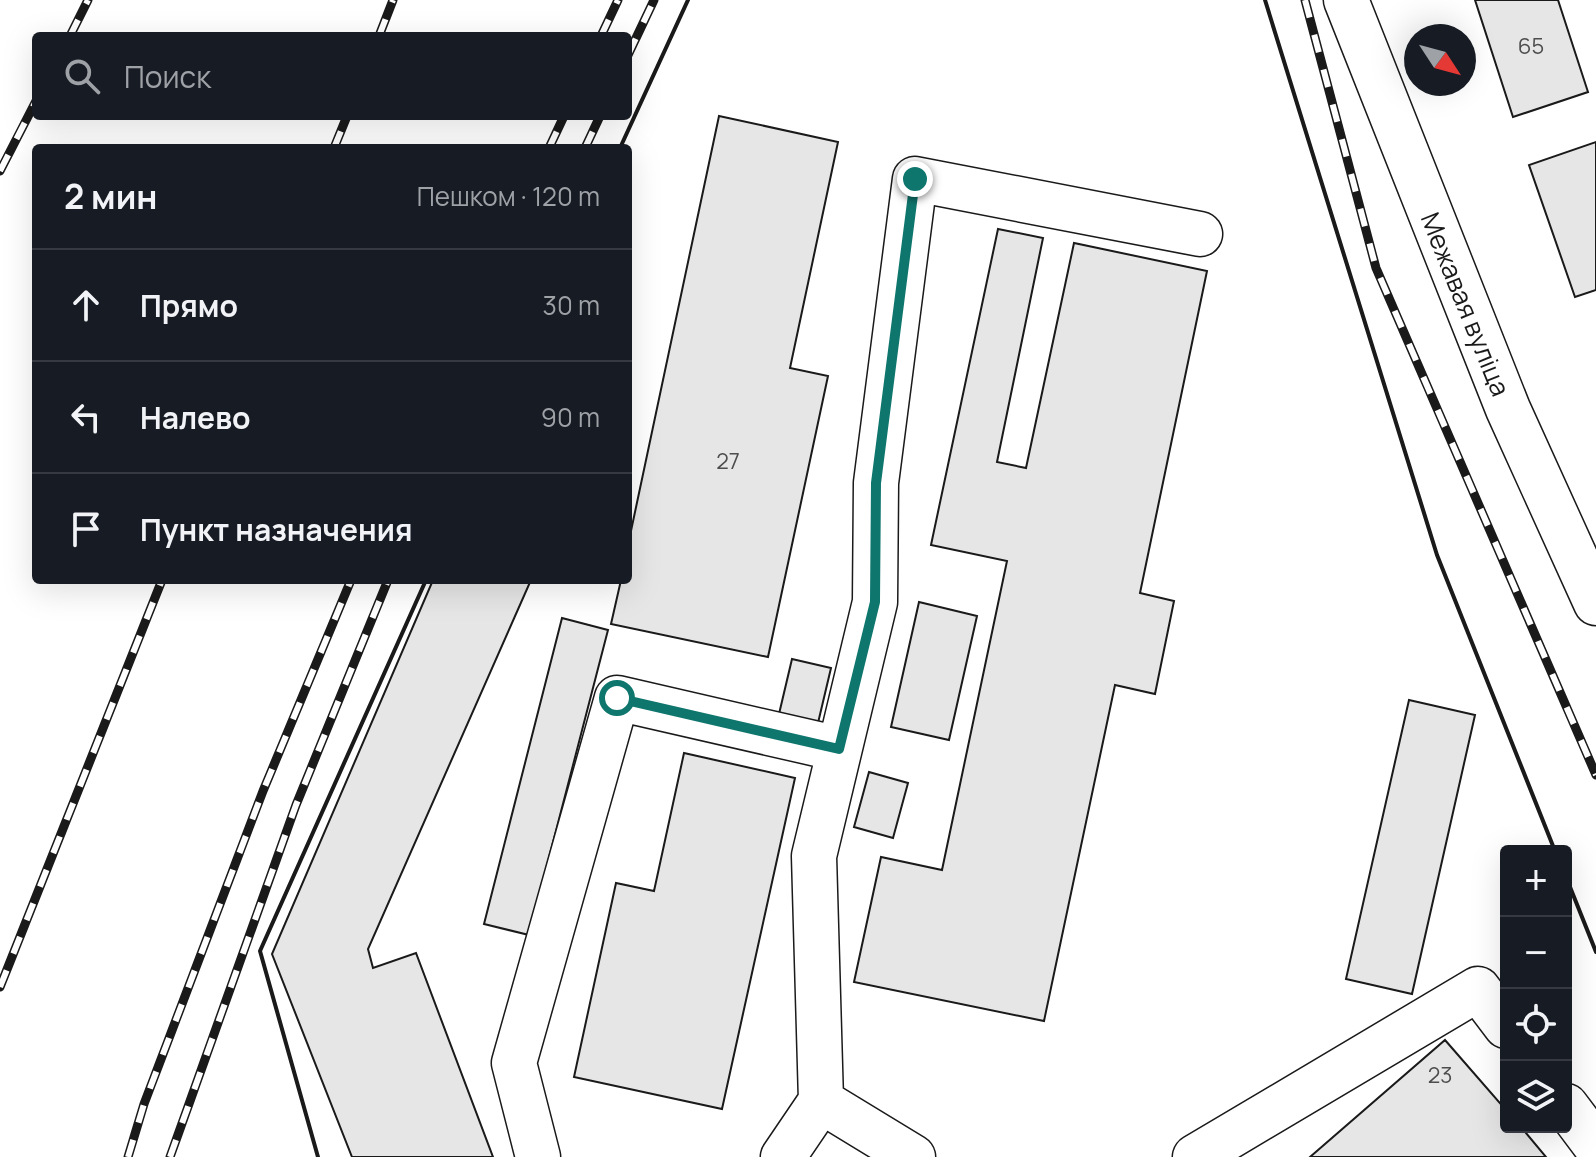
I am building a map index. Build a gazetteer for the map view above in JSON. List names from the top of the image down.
{
  "streets": {
    "street": ["Межавая вуліца"]
  },
  "house_numbers": ["65", "27", "23"],
  "north": "bottom right",
  "page": {
    "search": "Поиск",
    "heading": ["2 мин", "Пешком · 120 m"],
    "list": [
      ["Прямо", "30 m"],
      ["Налево", "90 m"],
      "Пункт назначения"
    ],
    "map_buttons": ["+", "−"]
  }
}
